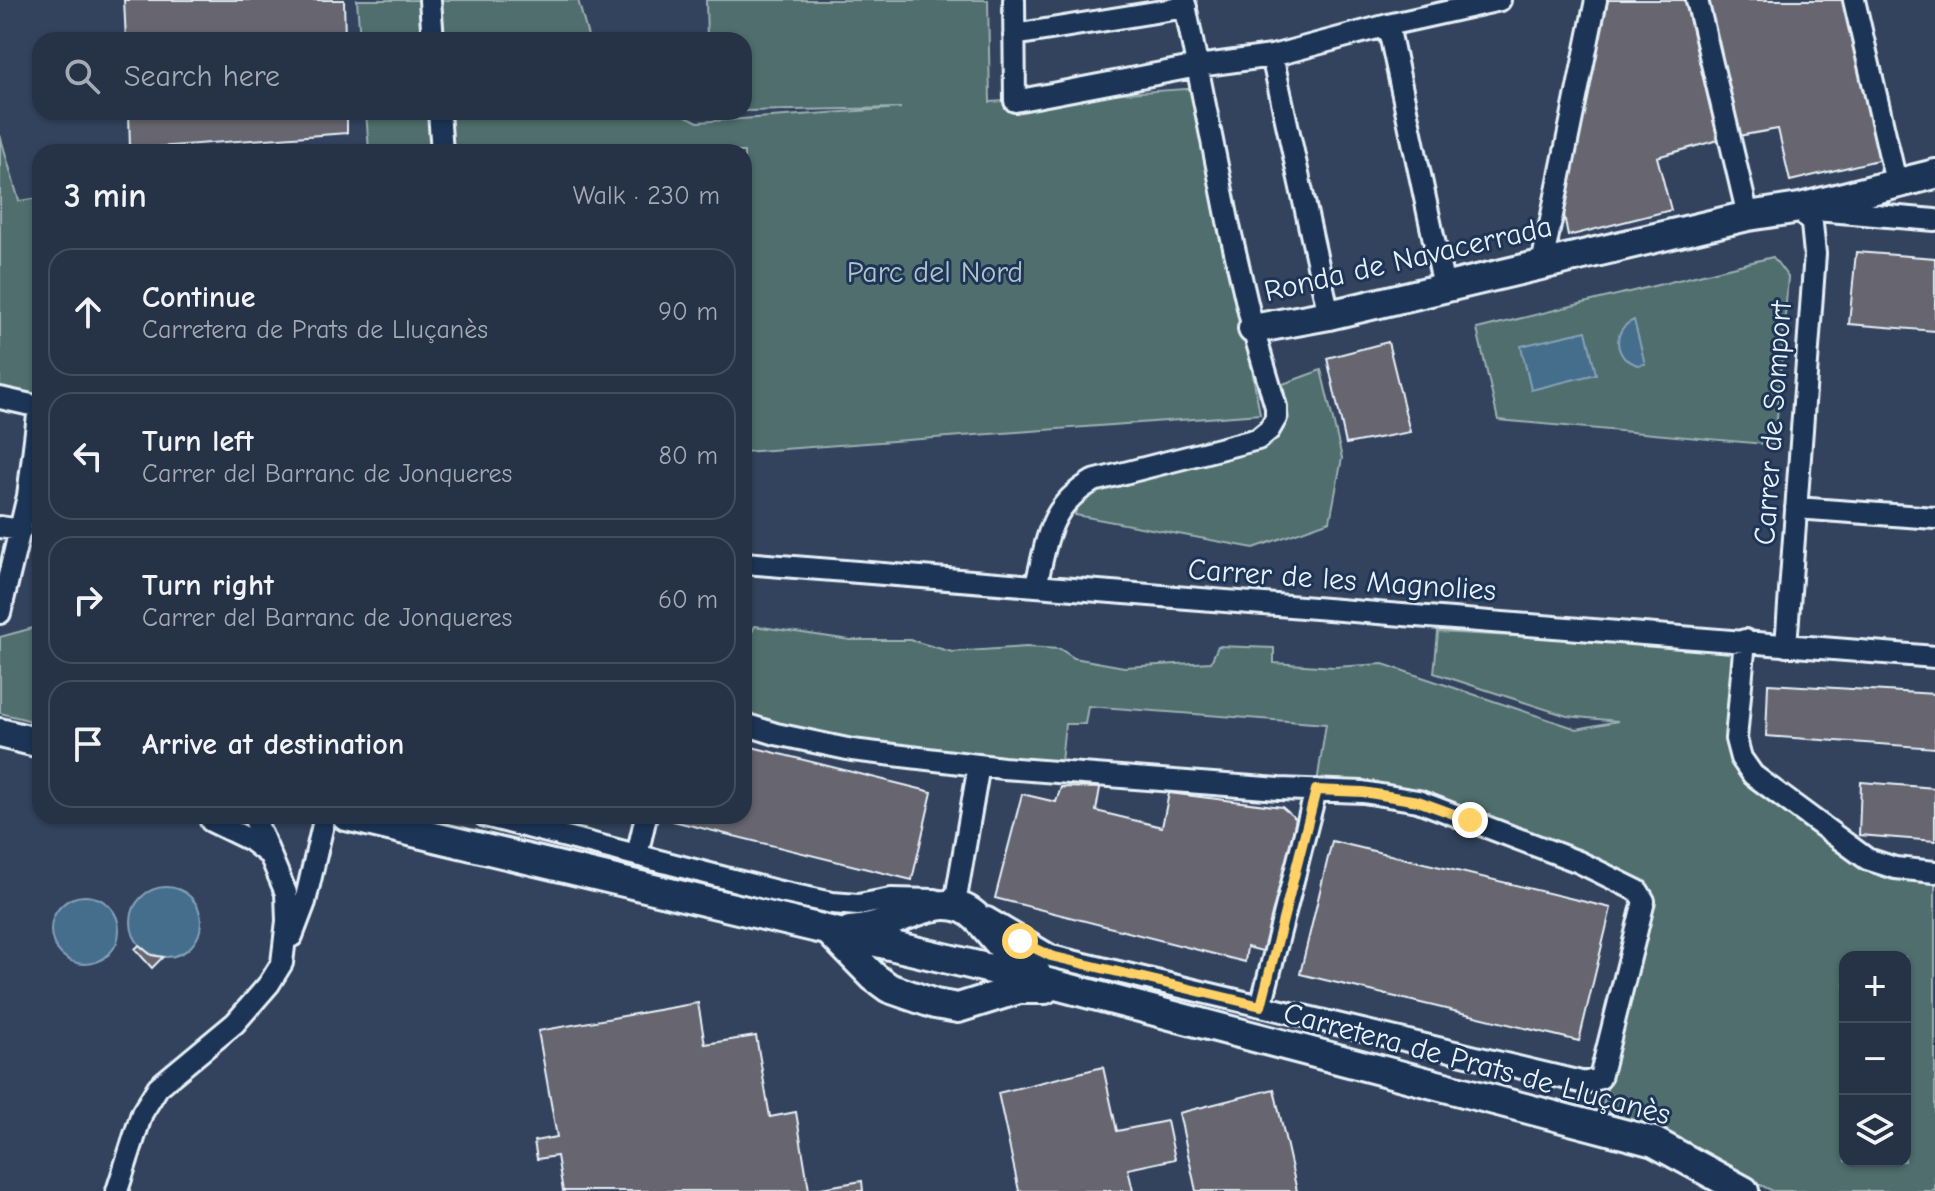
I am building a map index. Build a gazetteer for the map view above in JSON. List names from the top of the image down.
{
  "streets": {
    "street": [
      "Ronda de Navacerrada",
      "Carrer de Somport",
      "Carrer de les Magnolies",
      "Carretera de Prats de Lluçanès"
    ]
  },
  "crossings": [
    ["Ronda de Navacerrada", "Carrer de Somport"],
    ["Ronda de Navacerrada", "Carrer de les Magnolies"],
    ["Carrer de Somport", "Carrer de les Magnolies"]
  ],
  "parks": ["Parc del Nord"],
  "page": {
    "search": "Search here",
    "heading": ["3 min", "Walk · 230 m"],
    "list": [
      ["Continue", "Carretera de Prats de Lluçanès", "90 m"],
      ["Turn left", "Carrer del Barranc de Jonqueres", "80 m"],
      ["Turn right", "Carrer del Barranc de Jonqueres", "60 m"],
      "Arrive at destination"
    ],
    "map_buttons": ["+", "−"]
  }
}
